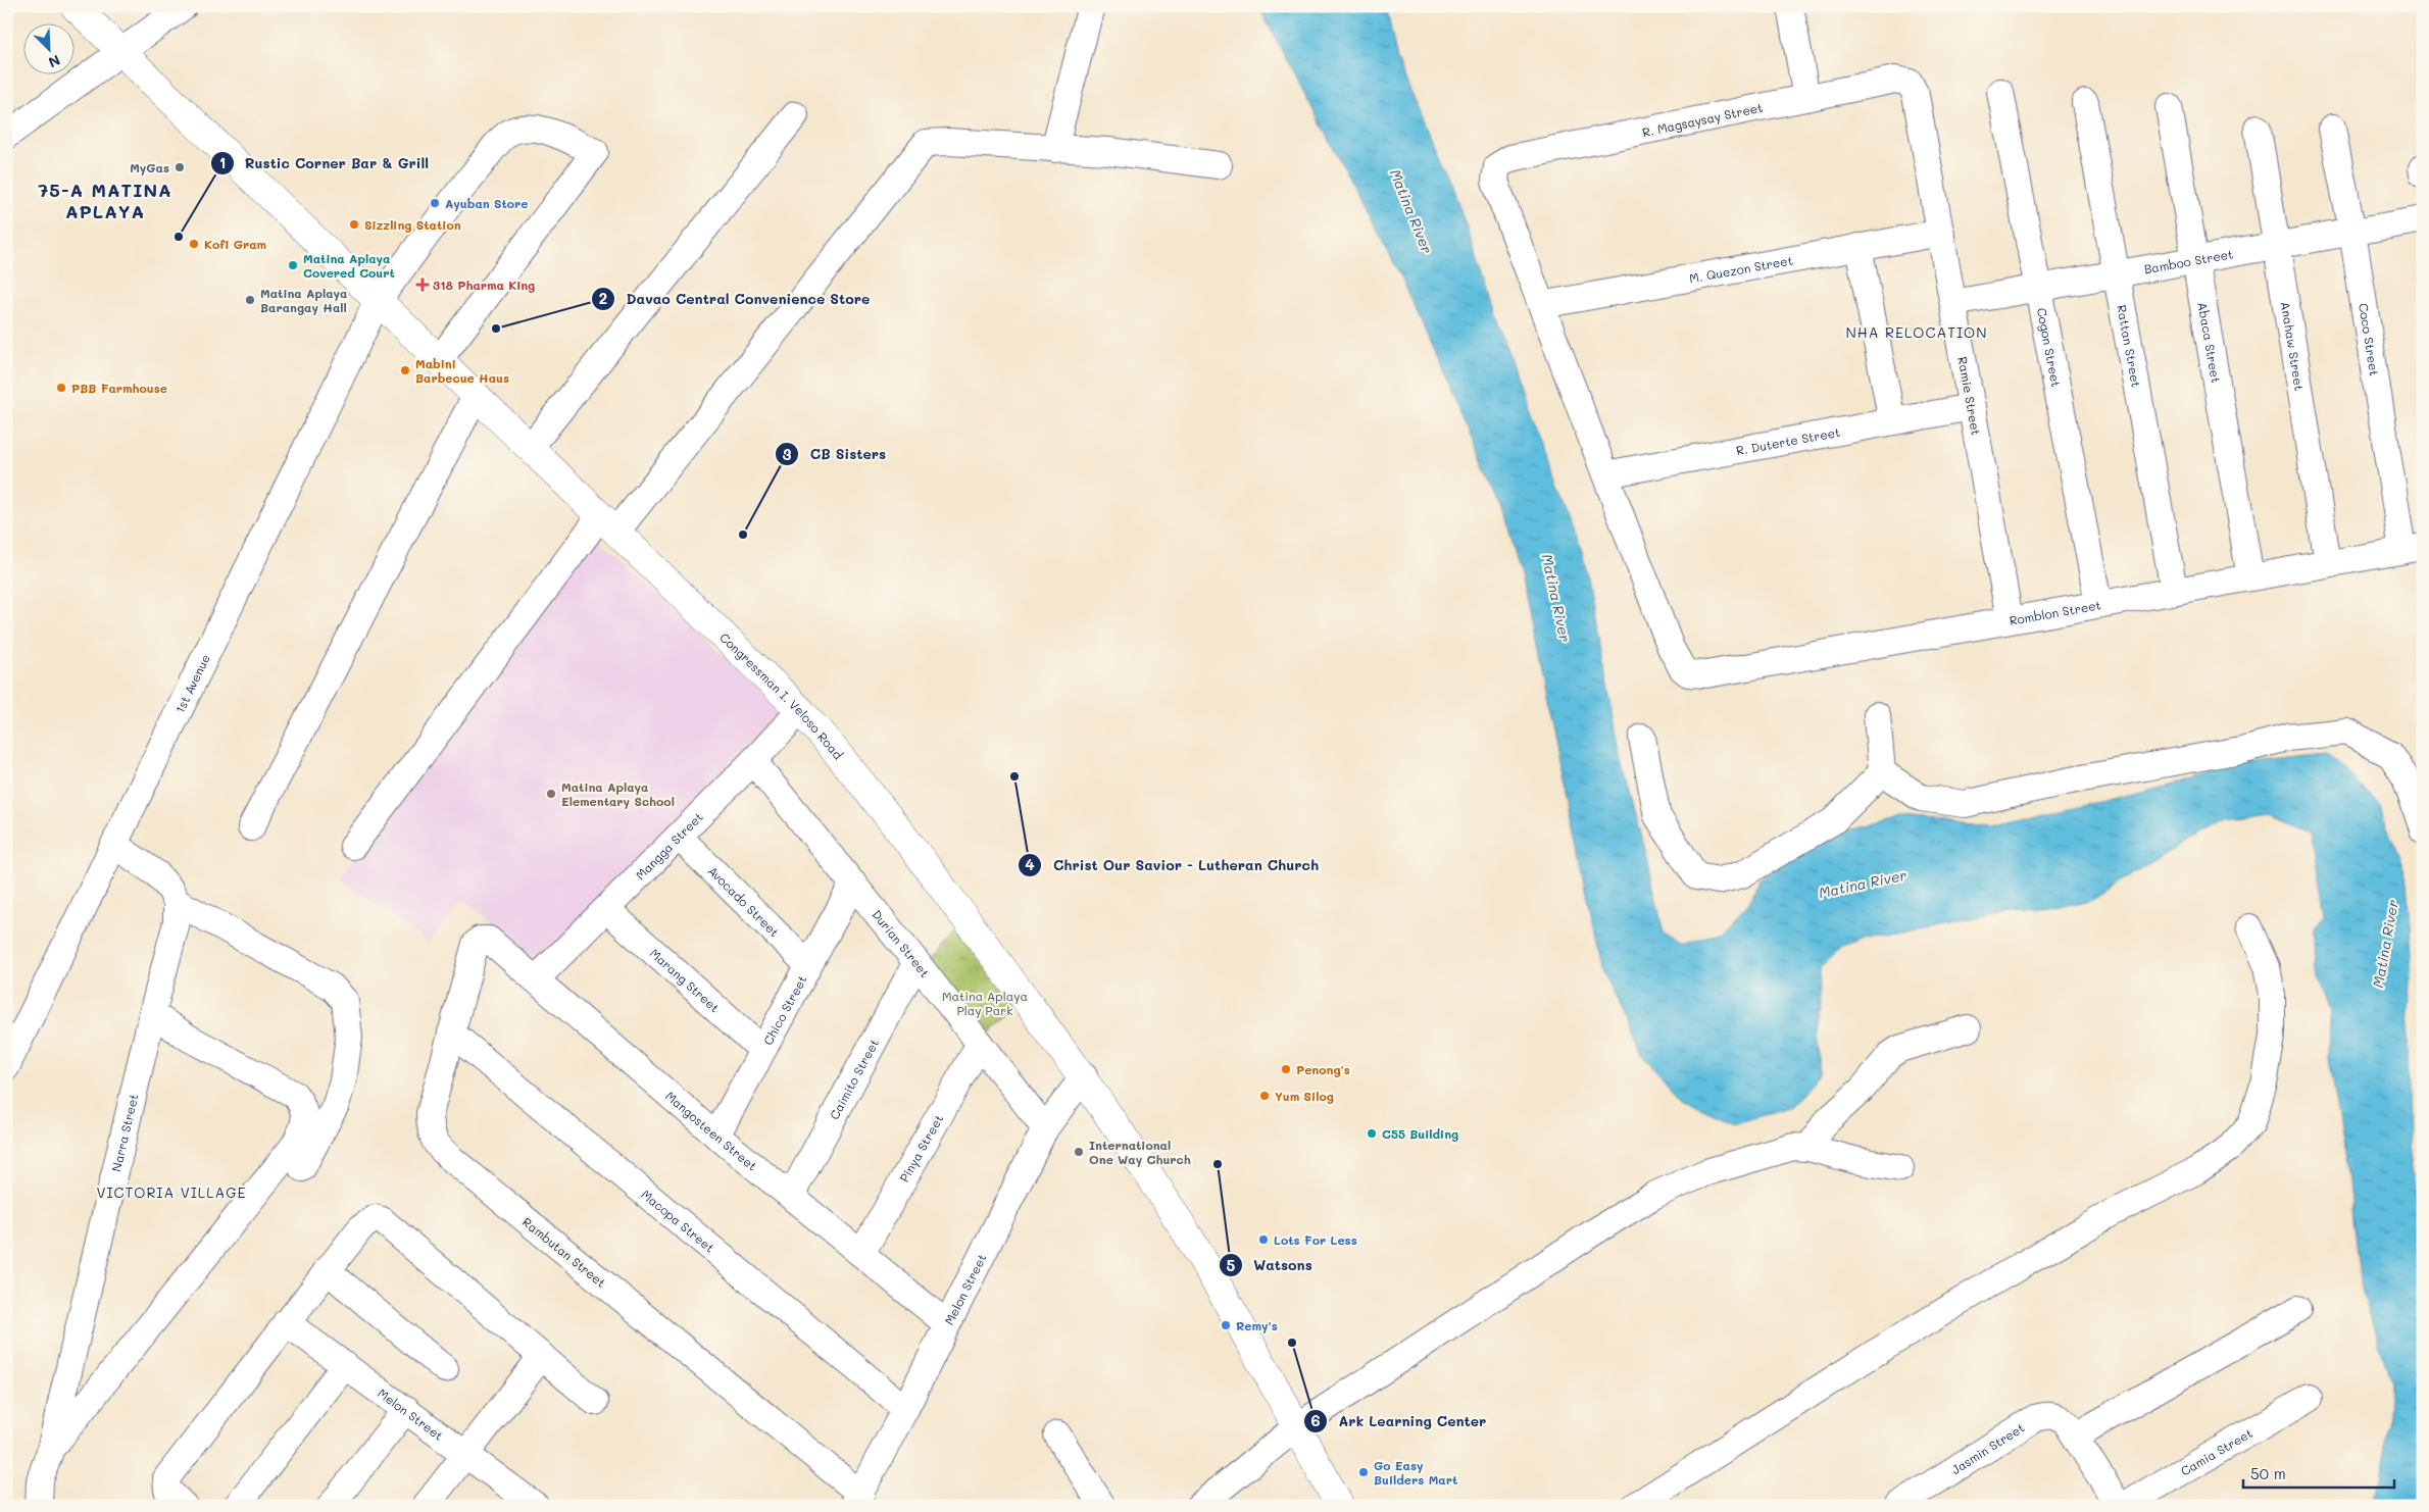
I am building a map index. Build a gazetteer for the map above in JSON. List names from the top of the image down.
{
  "streets": {
    "main road": ["Congressman I. Veloso Road"],
    "street": [
      "R. Magsaysay Street",
      "Bamboo Street",
      "M. Quezon Street",
      "Coco Street",
      "Abaca Street",
      "Anahaw Street",
      "Rattan Street",
      "Cogon Street",
      "Ramie Street",
      "R. Duterte Street",
      "Romblon Street",
      "1st Avenue",
      "Mangga Street",
      "Avocado Street",
      "Durian Street",
      "Marang Street",
      "Chico Street",
      "Caimito Street",
      "Mangosteen Street",
      "Narra Street",
      "Pinya Street",
      "Macopa Street",
      "Rambutan Street",
      "Melon Street",
      "Jasmin Street",
      "Camia Street"
    ]
  },
  "crossings": [
    ["R. Magsaysay Street", "M. Quezon Street"],
    ["R. Magsaysay Street", "Ramie Street"],
    ["Bamboo Street", "Coco Street"],
    ["Bamboo Street", "Abaca Street"],
    ["Bamboo Street", "Anahaw Street"],
    ["Bamboo Street", "Rattan Street"],
    ["Bamboo Street", "Cogon Street"],
    ["Bamboo Street", "Ramie Street"],
    ["M. Quezon Street", "Ramie Street"],
    ["Coco Street", "Romblon Street"],
    ["Abaca Street", "Romblon Street"],
    ["Anahaw Street", "Romblon Street"],
    ["Rattan Street", "Romblon Street"],
    ["Cogon Street", "Romblon Street"],
    ["Ramie Street", "R. Duterte Street"],
    ["Ramie Street", "Romblon Street"],
    ["R. Duterte Street", "Romblon Street"],
    ["1st Avenue", "Congressman I. Veloso Road"],
    ["Congressman I. Veloso Road", "Mangga Street"],
    ["Congressman I. Veloso Road", "Melon Street"],
    ["Mangga Street", "Avocado Street"],
    ["Mangga Street", "Durian Street"],
    ["Mangga Street", "Marang Street"],
    ["Mangga Street", "Mangosteen Street"],
    ["Avocado Street", "Chico Street"],
    ["Durian Street", "Chico Street"],
    ["Durian Street", "Caimito Street"],
    ["Durian Street", "Pinya Street"],
    ["Durian Street", "Melon Street"],
    ["Marang Street", "Chico Street"],
    ["Chico Street", "Mangosteen Street"],
    ["Caimito Street", "Mangosteen Street"],
    ["Mangosteen Street", "Pinya Street"],
    ["Mangosteen Street", "Rambutan Street"],
    ["Mangosteen Street", "Melon Street"],
    ["Macopa Street", "Rambutan Street"],
    ["Macopa Street", "Melon Street"],
    ["Rambutan Street", "Melon Street"]
  ],
  "districts": ["75-A MATINA APLAYA", "NHA RELOCATION", "VICTORIA VILLAGE"],
  "water": ["Matina River"],
  "parks": ["Matina Aplaya Play Park"],
  "places": {
    "other": [
      "MyGas",
      "Ayuban Store",
      "Sizzling Station",
      "Rustic Corner Bar & Grill",
      "Kofi Gram",
      "Matina Aplaya Covered Court",
      "Matina Aplaya Barangay Hall",
      "Davao Central Convenience Store",
      "Mabini Barbecue Haus",
      "PBB Farmhouse",
      "CB Sisters",
      "Christ Our Savior - Lutheran Church",
      "Matina Aplaya Elementary School",
      "Penong's",
      "Yum Silog",
      "C55 Building",
      "International One Way Church",
      "Watsons",
      "Lots For Less",
      "Remy's",
      "Ark Learning Center",
      "Go Easy Builders Mart"
    ],
    "health": ["318 Pharma King"]
  },
  "scale_bar": "50 m",
  "north": "bottom right"
}
